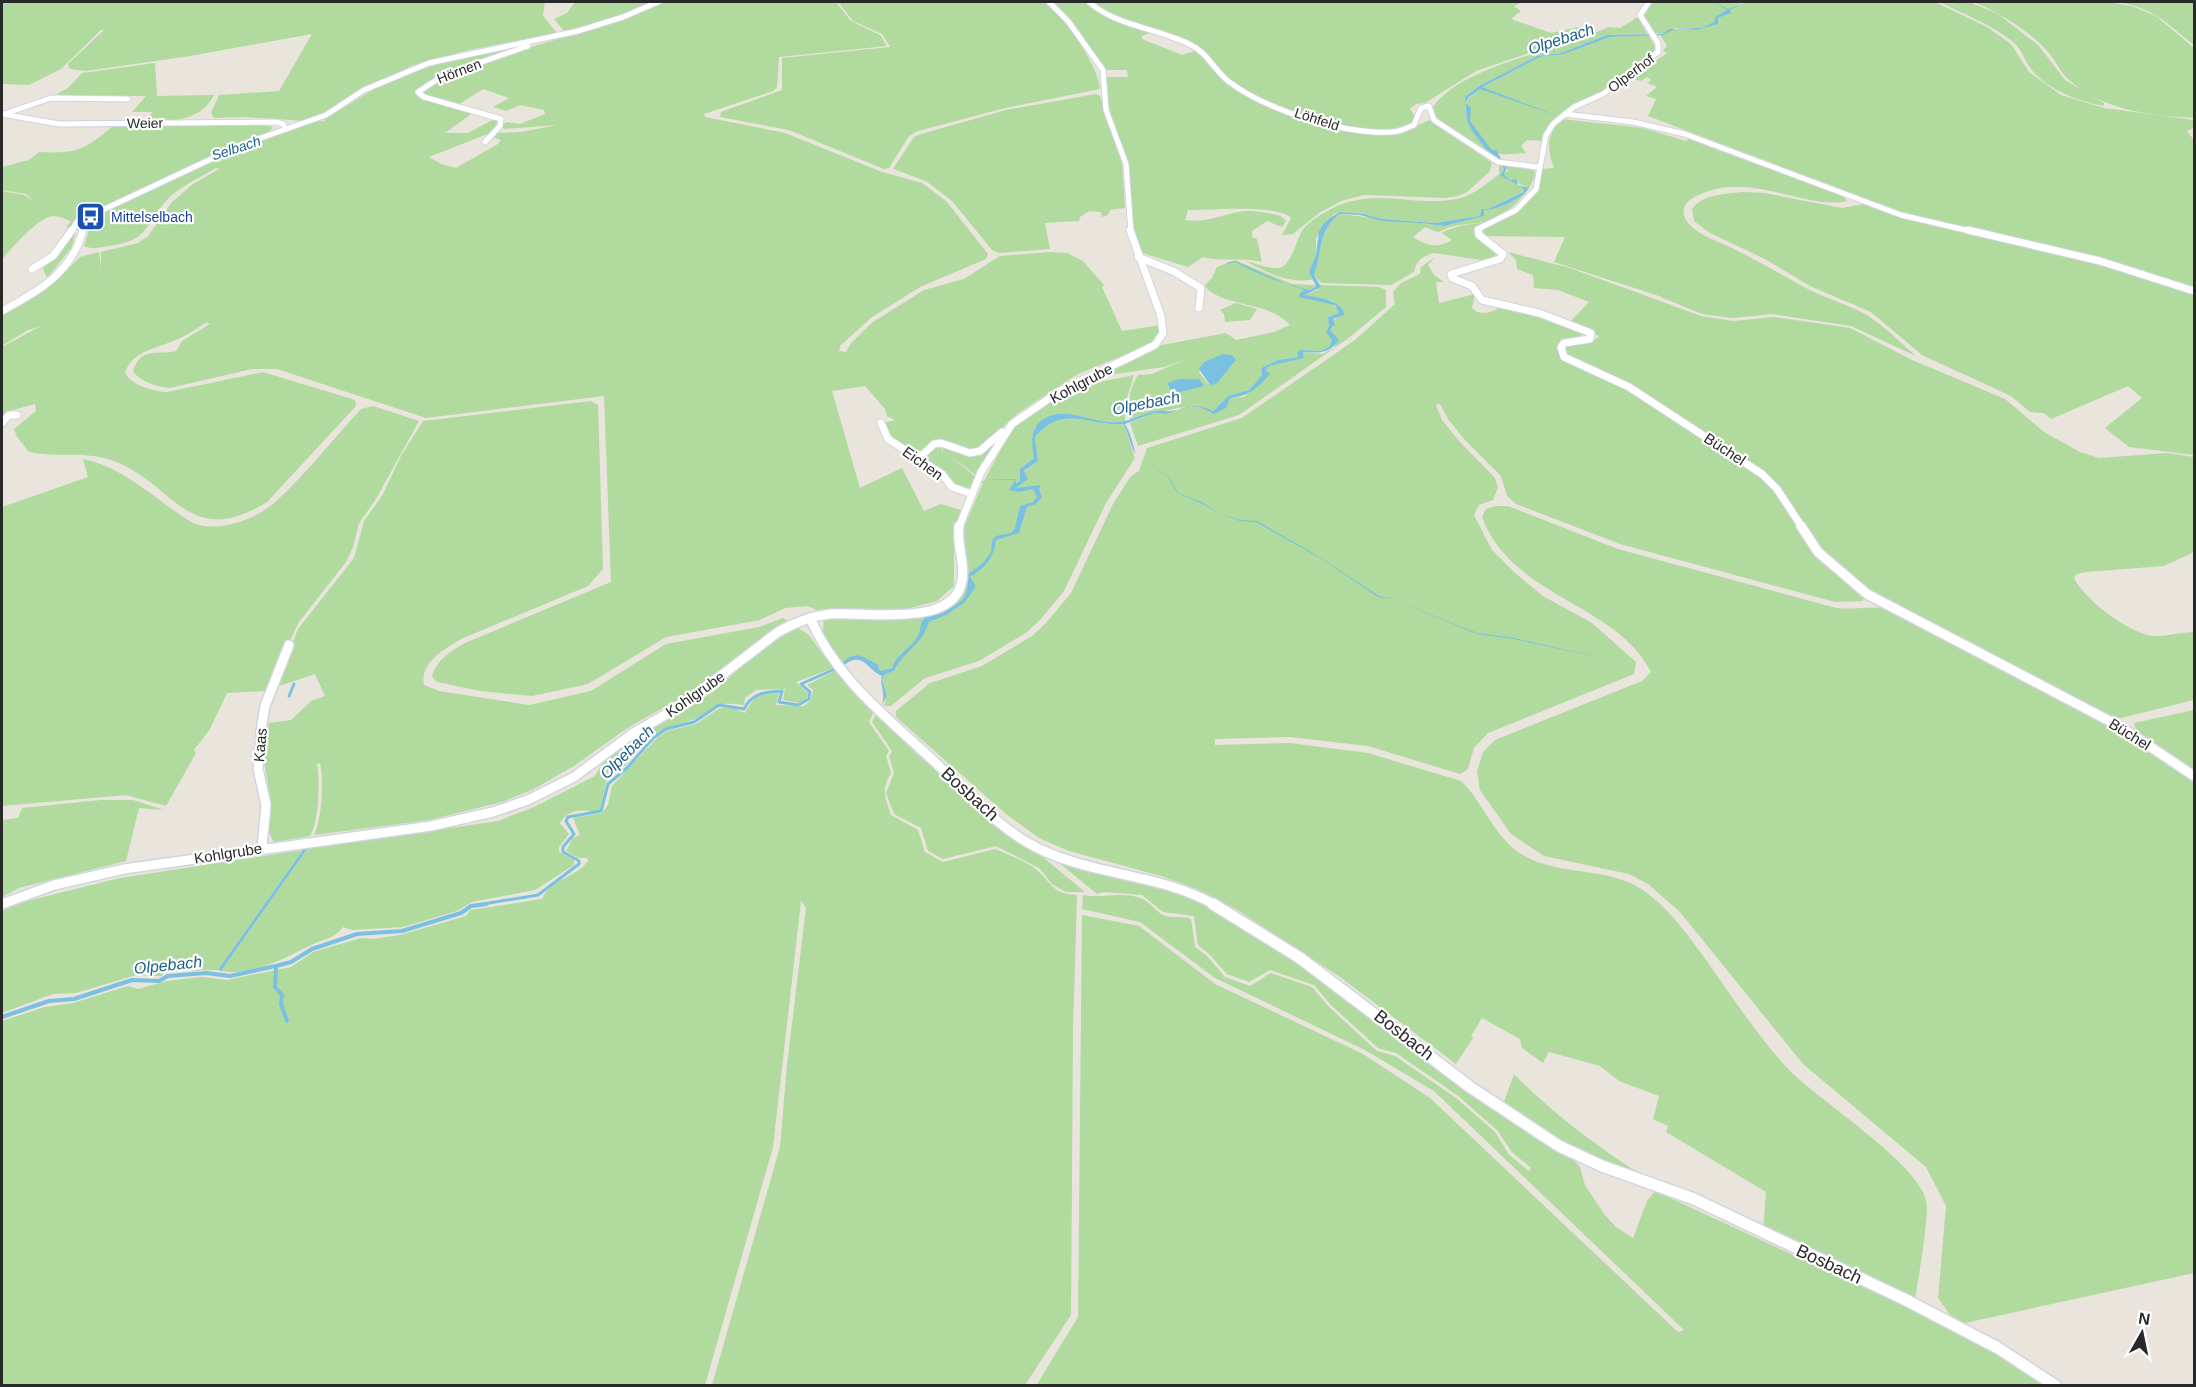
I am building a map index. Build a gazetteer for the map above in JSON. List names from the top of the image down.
{
  "streets": {
    "street": [
      "Hörnen",
      "Olperhof",
      "Löhfeld",
      "Weier",
      "Kohlgrube",
      "Büchel",
      "Eichen",
      "Kaas",
      "Bosbach"
    ]
  },
  "crossings": [
    ["Löhfeld", "Büchel"],
    ["Kohlgrube", "Eichen"],
    ["Kohlgrube", "Kaas"],
    ["Kohlgrube", "Bosbach"]
  ],
  "water": ["Olpebach", "Selbach"],
  "places": {
    "bus stop": ["Mittelselbach"]
  },
  "north": "top"
}
